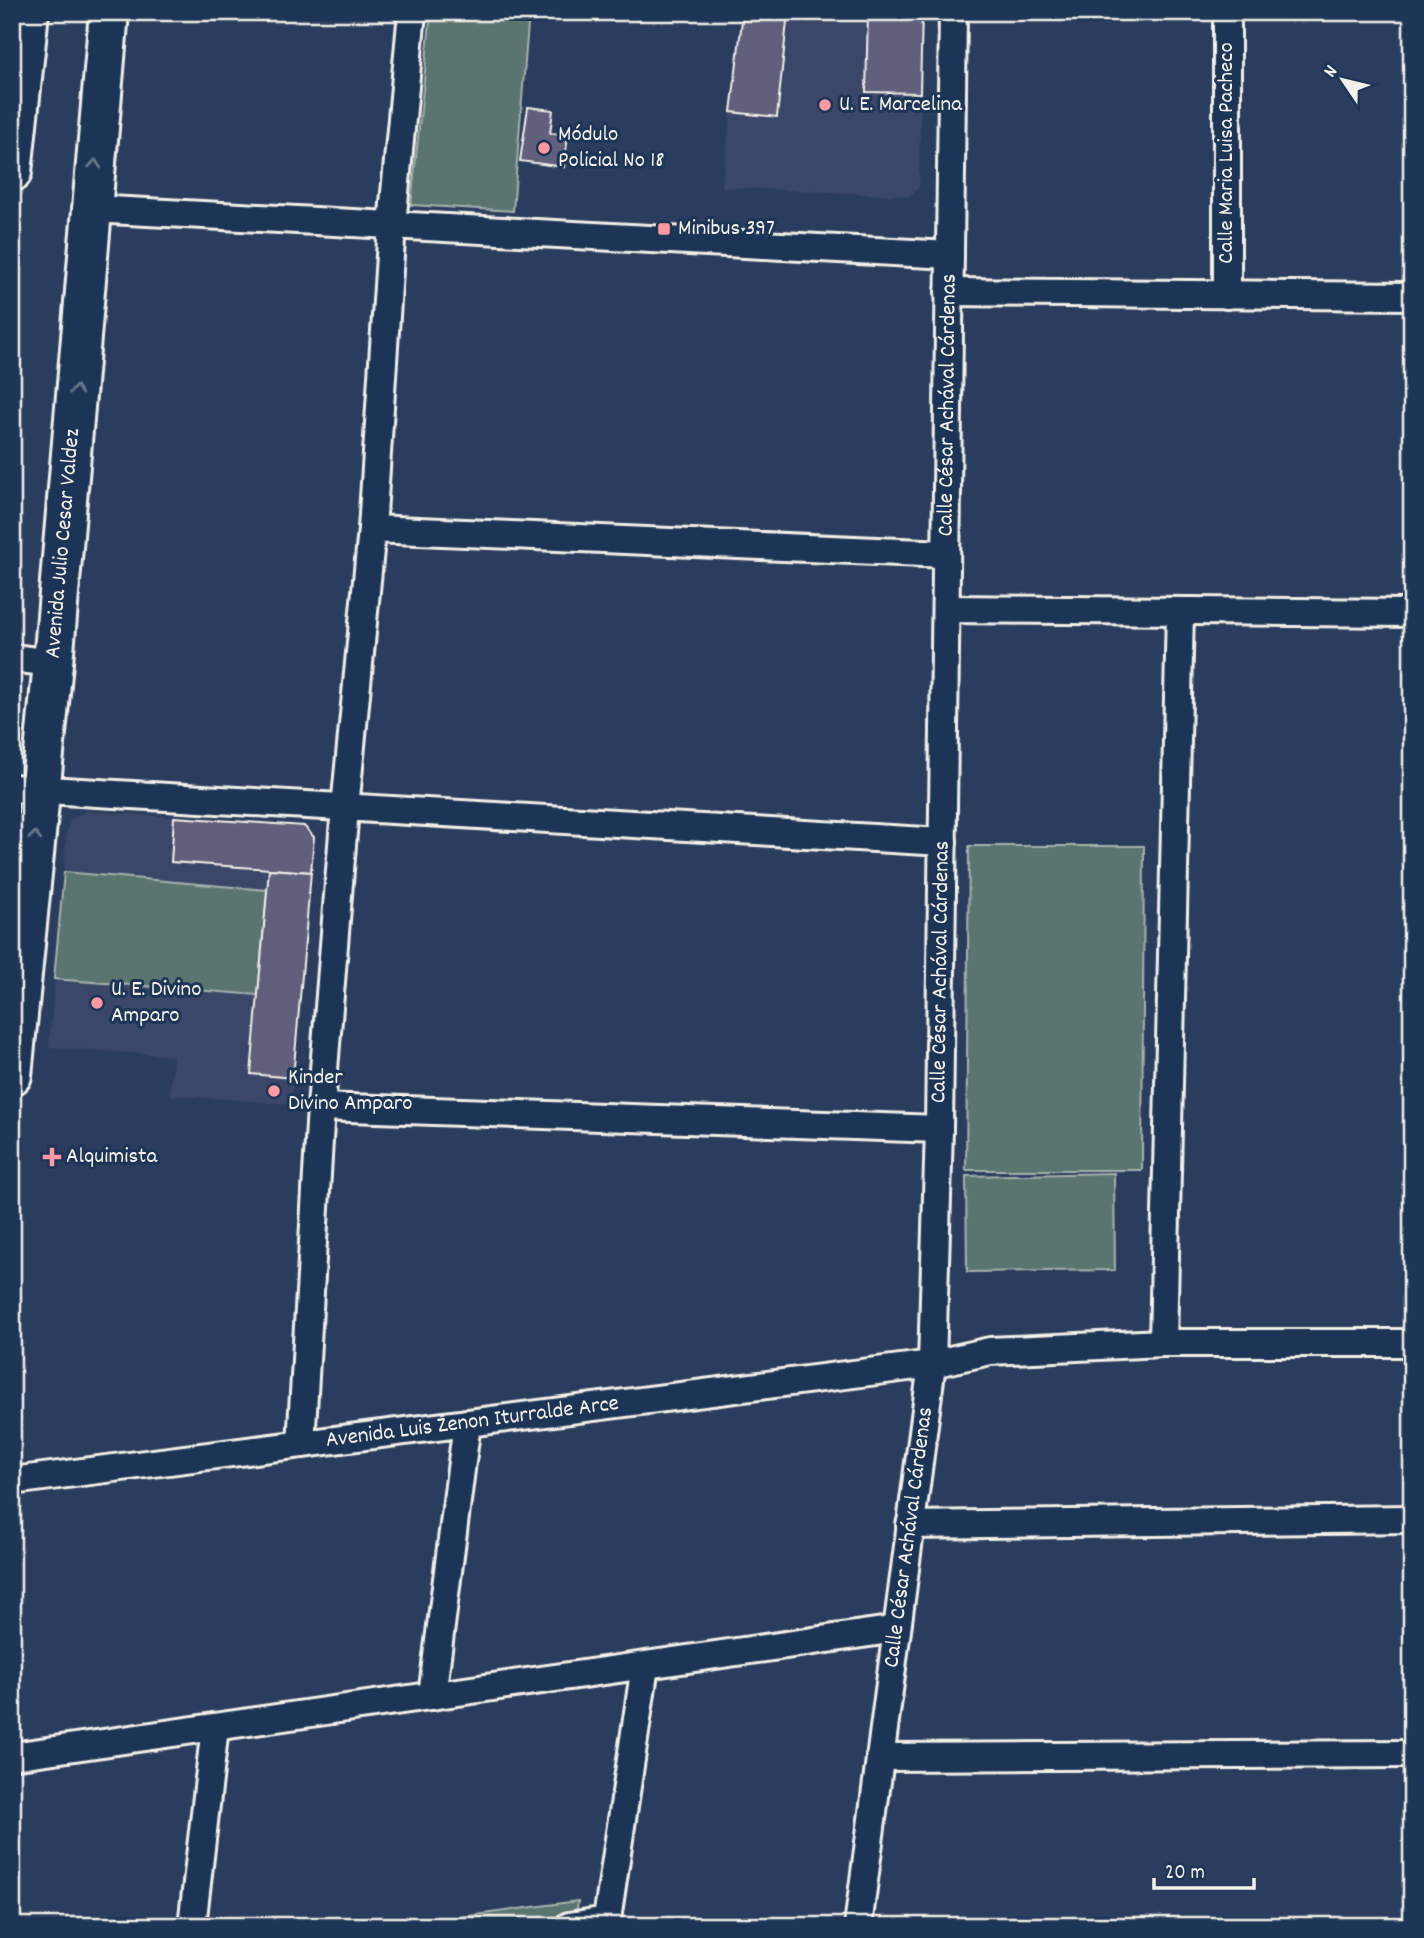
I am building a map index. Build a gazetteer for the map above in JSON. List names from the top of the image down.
{
  "streets": {
    "main road": ["Avenida Julio Cesar Valdez"],
    "street": ["Calle Maria Luisa Pacheco", "Calle César Achával Cárdenas", "Avenida Luis Zenon Iturralde Arce"]
  },
  "crossings": [
    ["Calle César Achával Cárdenas", "Avenida Luis Zenon Iturralde Arce"]
  ],
  "one_way": ["Avenida Julio Cesar Valdez"],
  "places": {
    "other": [
      "U. E. Marcelina",
      "Módulo Policial No 18",
      "U. E. Divino Amparo",
      "Kinder Divino Amparo"
    ],
    "transit": ["Minibus 397"],
    "health": ["Alquimista"]
  },
  "scale_bar": "20 m",
  "north": "top left"
}
